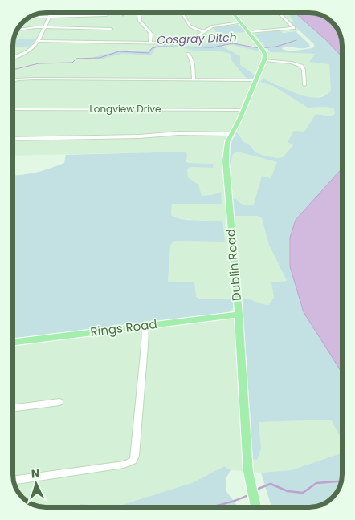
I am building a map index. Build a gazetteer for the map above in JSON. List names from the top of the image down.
{
  "streets": {
    "main road": ["Dublin Road", "Rings Road"],
    "street": ["Longview Drive"]
  },
  "crossings": [
    ["Longview Drive", "Dublin Road"],
    ["Dublin Road", "Rings Road"]
  ],
  "water": ["Cosgray Ditch"],
  "north": "top"
}
